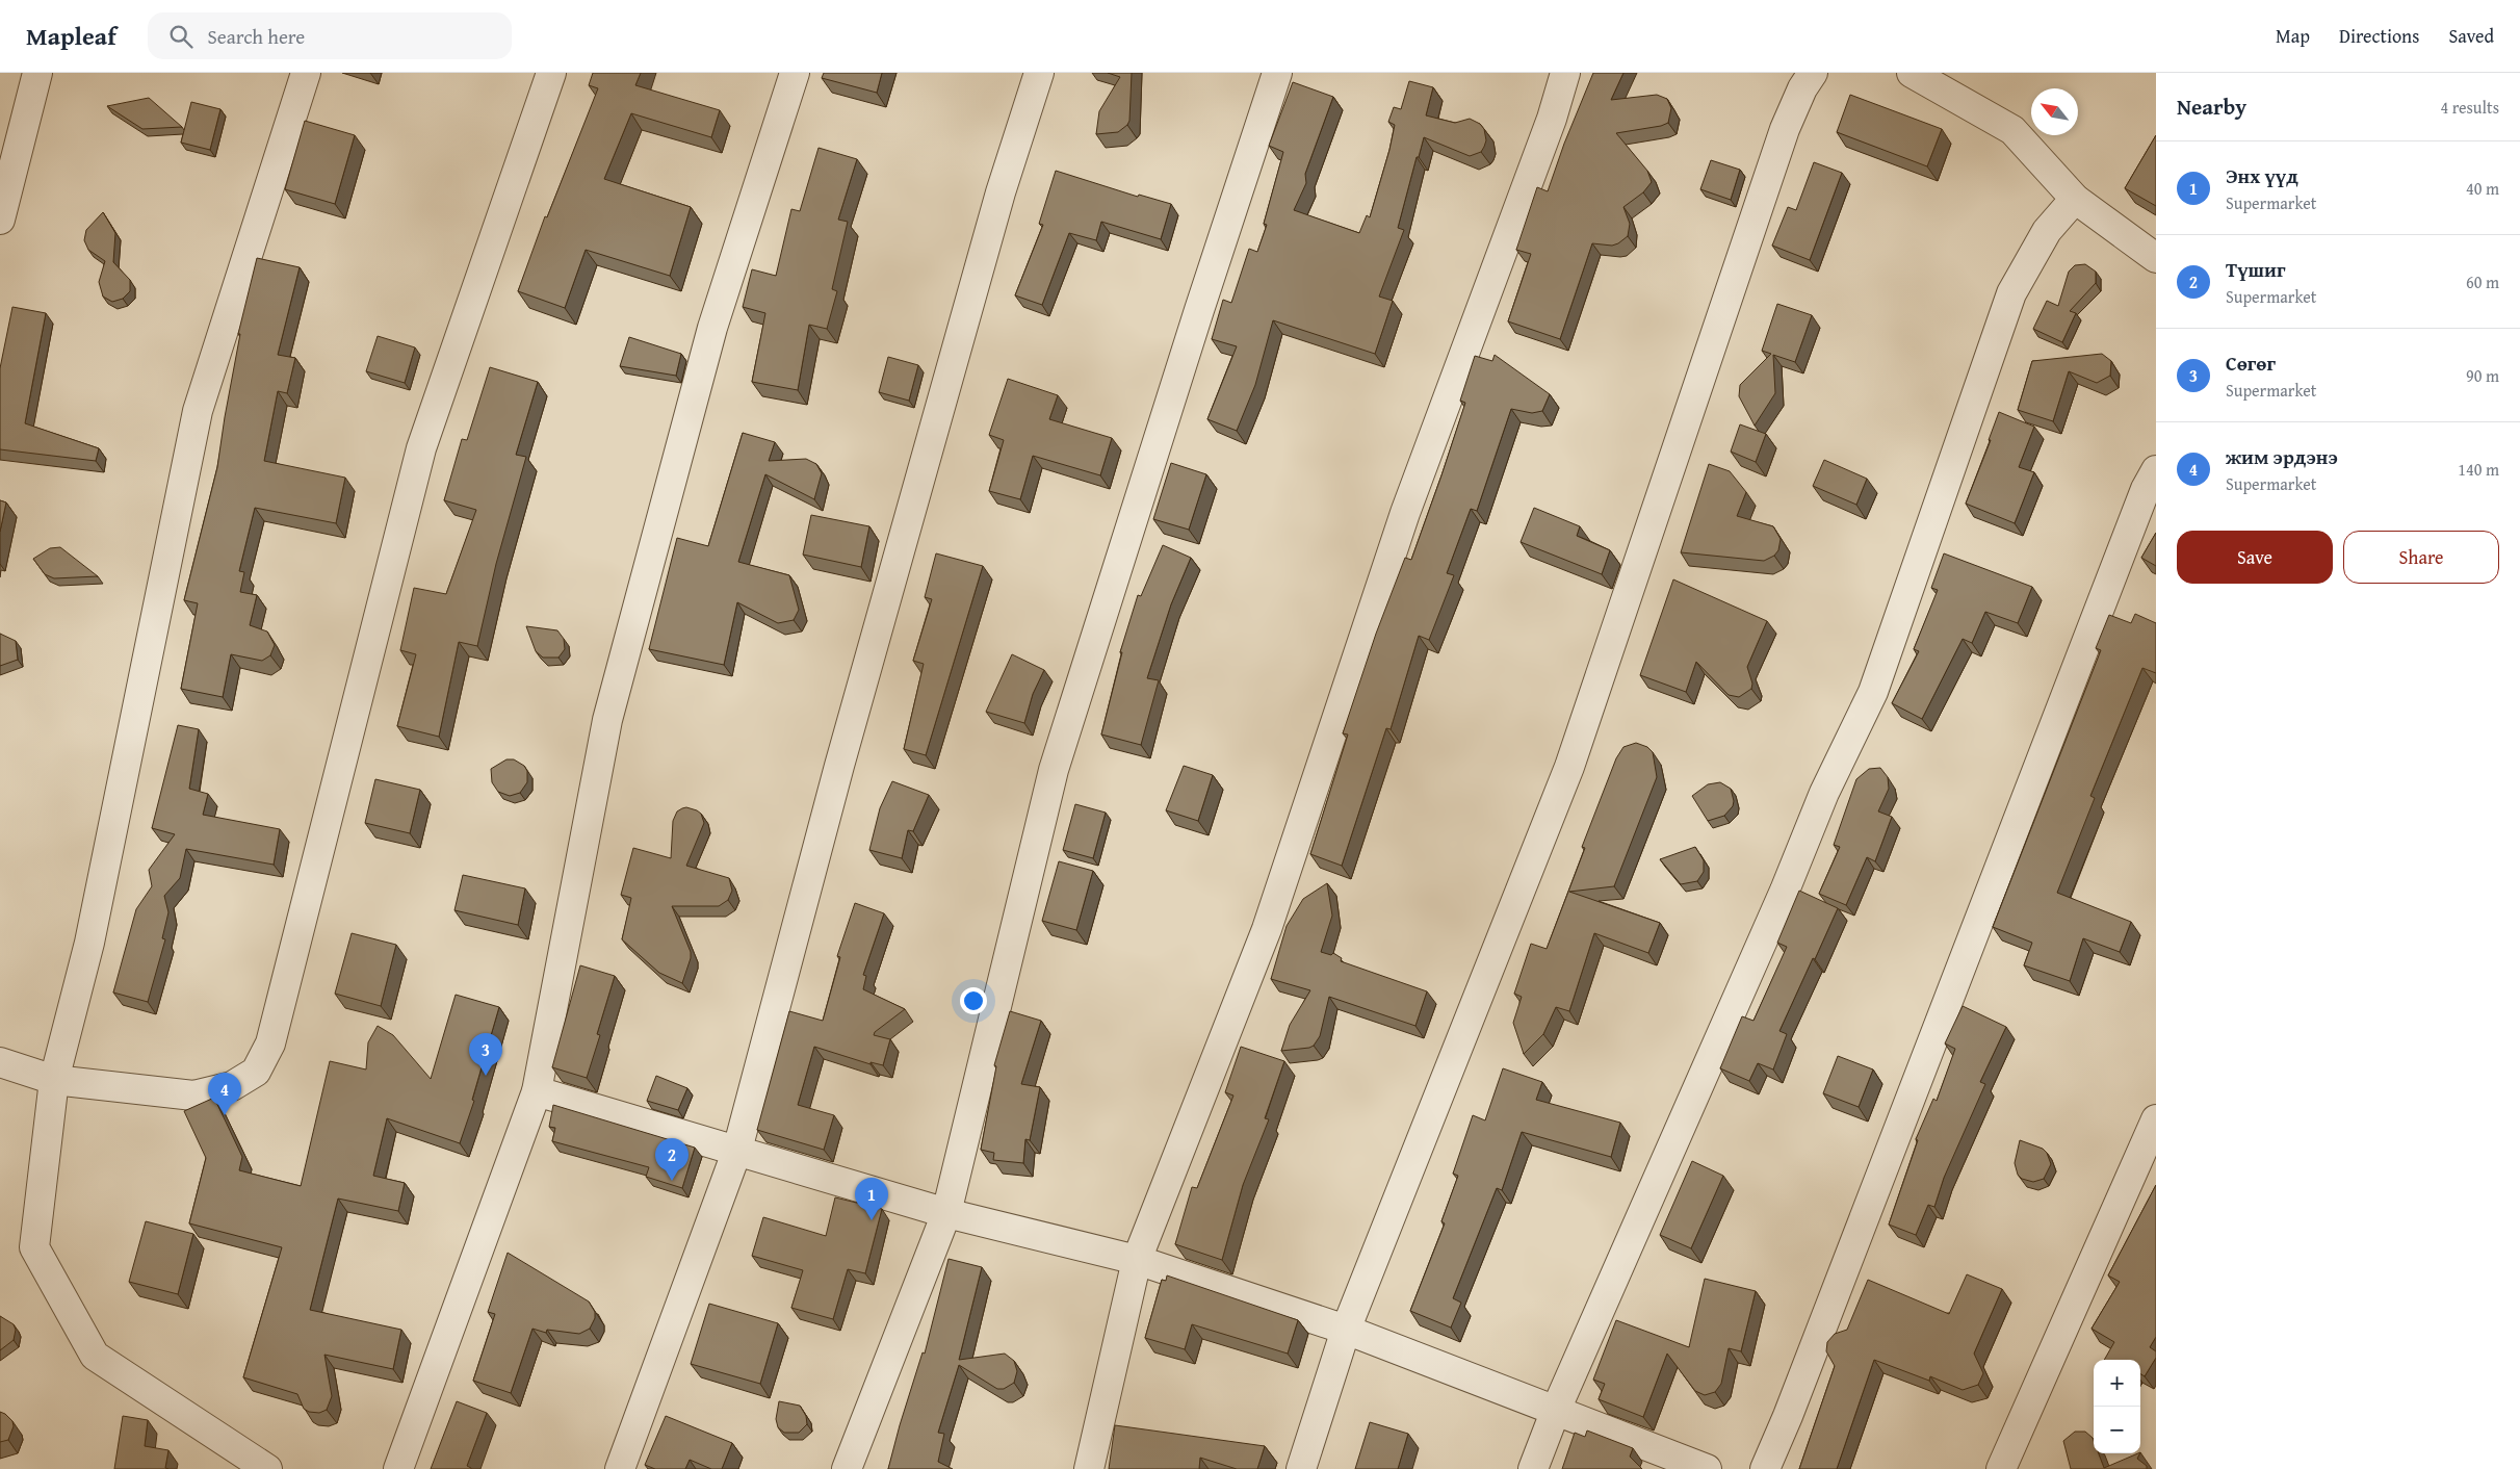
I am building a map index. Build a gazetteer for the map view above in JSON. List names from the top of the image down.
{
  "north": "top left",
  "page": {
    "header": "Mapleaf",
    "search": "Search here",
    "nav": ["Map", "Directions", "Saved"],
    "heading": ["Nearby", "4 results"],
    "list": [
      {
        "mark": "1",
        "name": "Энх үүд",
        "note": "Supermarket",
        "value": "40 m"
      },
      {
        "mark": "2",
        "name": "Түшиг",
        "note": "Supermarket",
        "value": "60 m"
      },
      {
        "mark": "3",
        "name": "Сөгөг",
        "note": "Supermarket",
        "value": "90 m"
      },
      {
        "mark": "4",
        "name": "жим эрдэнэ",
        "note": "Supermarket",
        "value": "140 m"
      }
    ],
    "buttons": ["Save", "Share"],
    "pins": [
      "3",
      "4",
      "2",
      "1"
    ],
    "map_buttons": ["+", "−"]
  }
}
